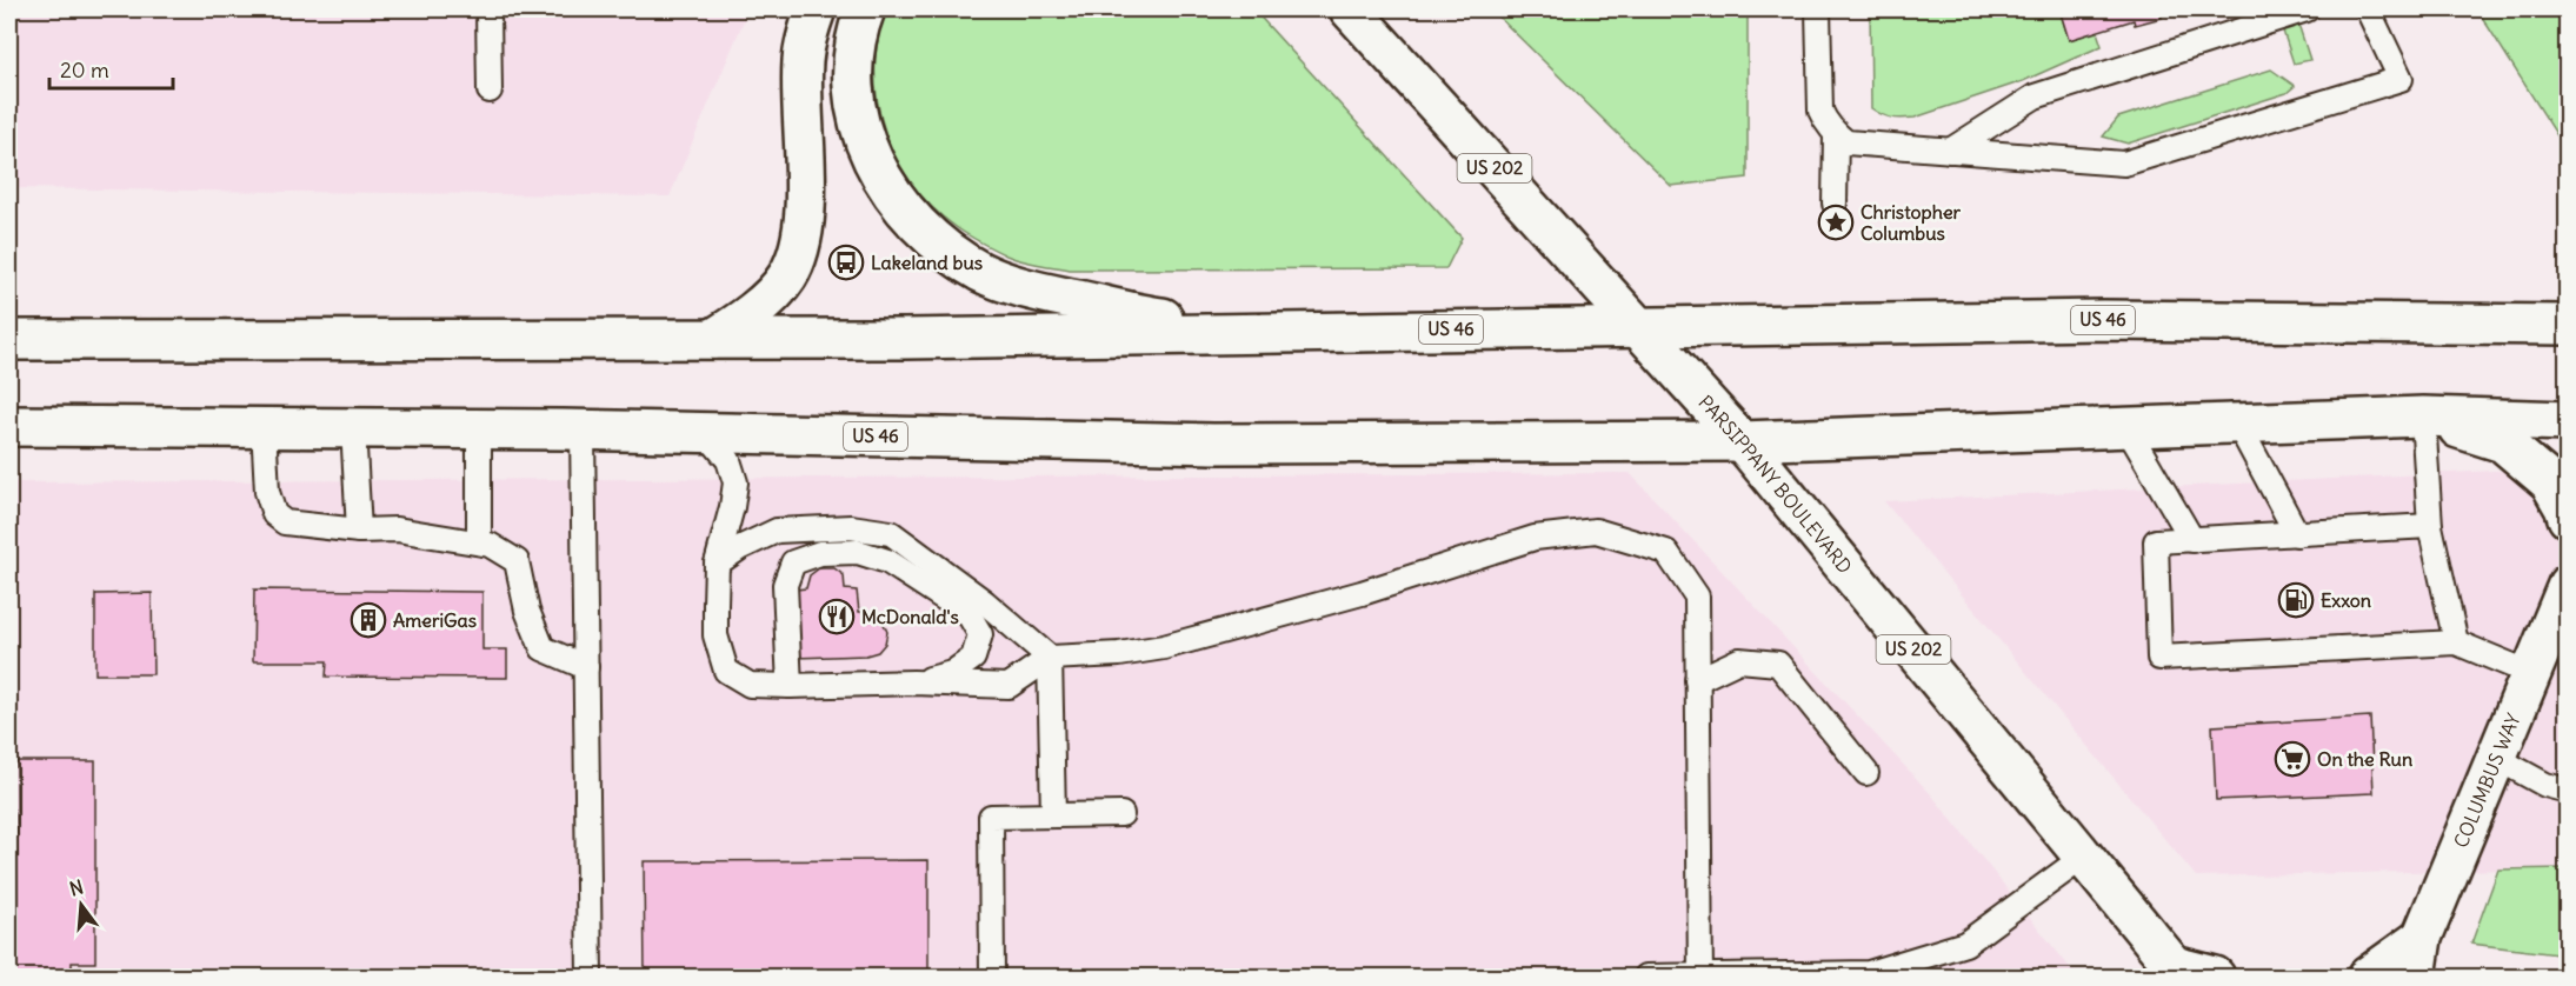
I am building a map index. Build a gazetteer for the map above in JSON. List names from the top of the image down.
{
  "streets": {
    "main road": [
      "US 202",
      "US 46",
      "PARSIPPANY BOULEVARD",
      "COLUMBUS WAY"
    ]
  },
  "crossings": [
    ["US 46", "PARSIPPANY BOULEVARD"]
  ],
  "places": {
    "place": ["Christopher Columbus"],
    "bus stop": ["Lakeland bus"],
    "fuel station": ["Exxon"],
    "restaurant": ["McDonald's"],
    "building": ["AmeriGas"],
    "supermarket": ["On the Run"]
  },
  "scale_bar": "20 m",
  "north": "top"
}
